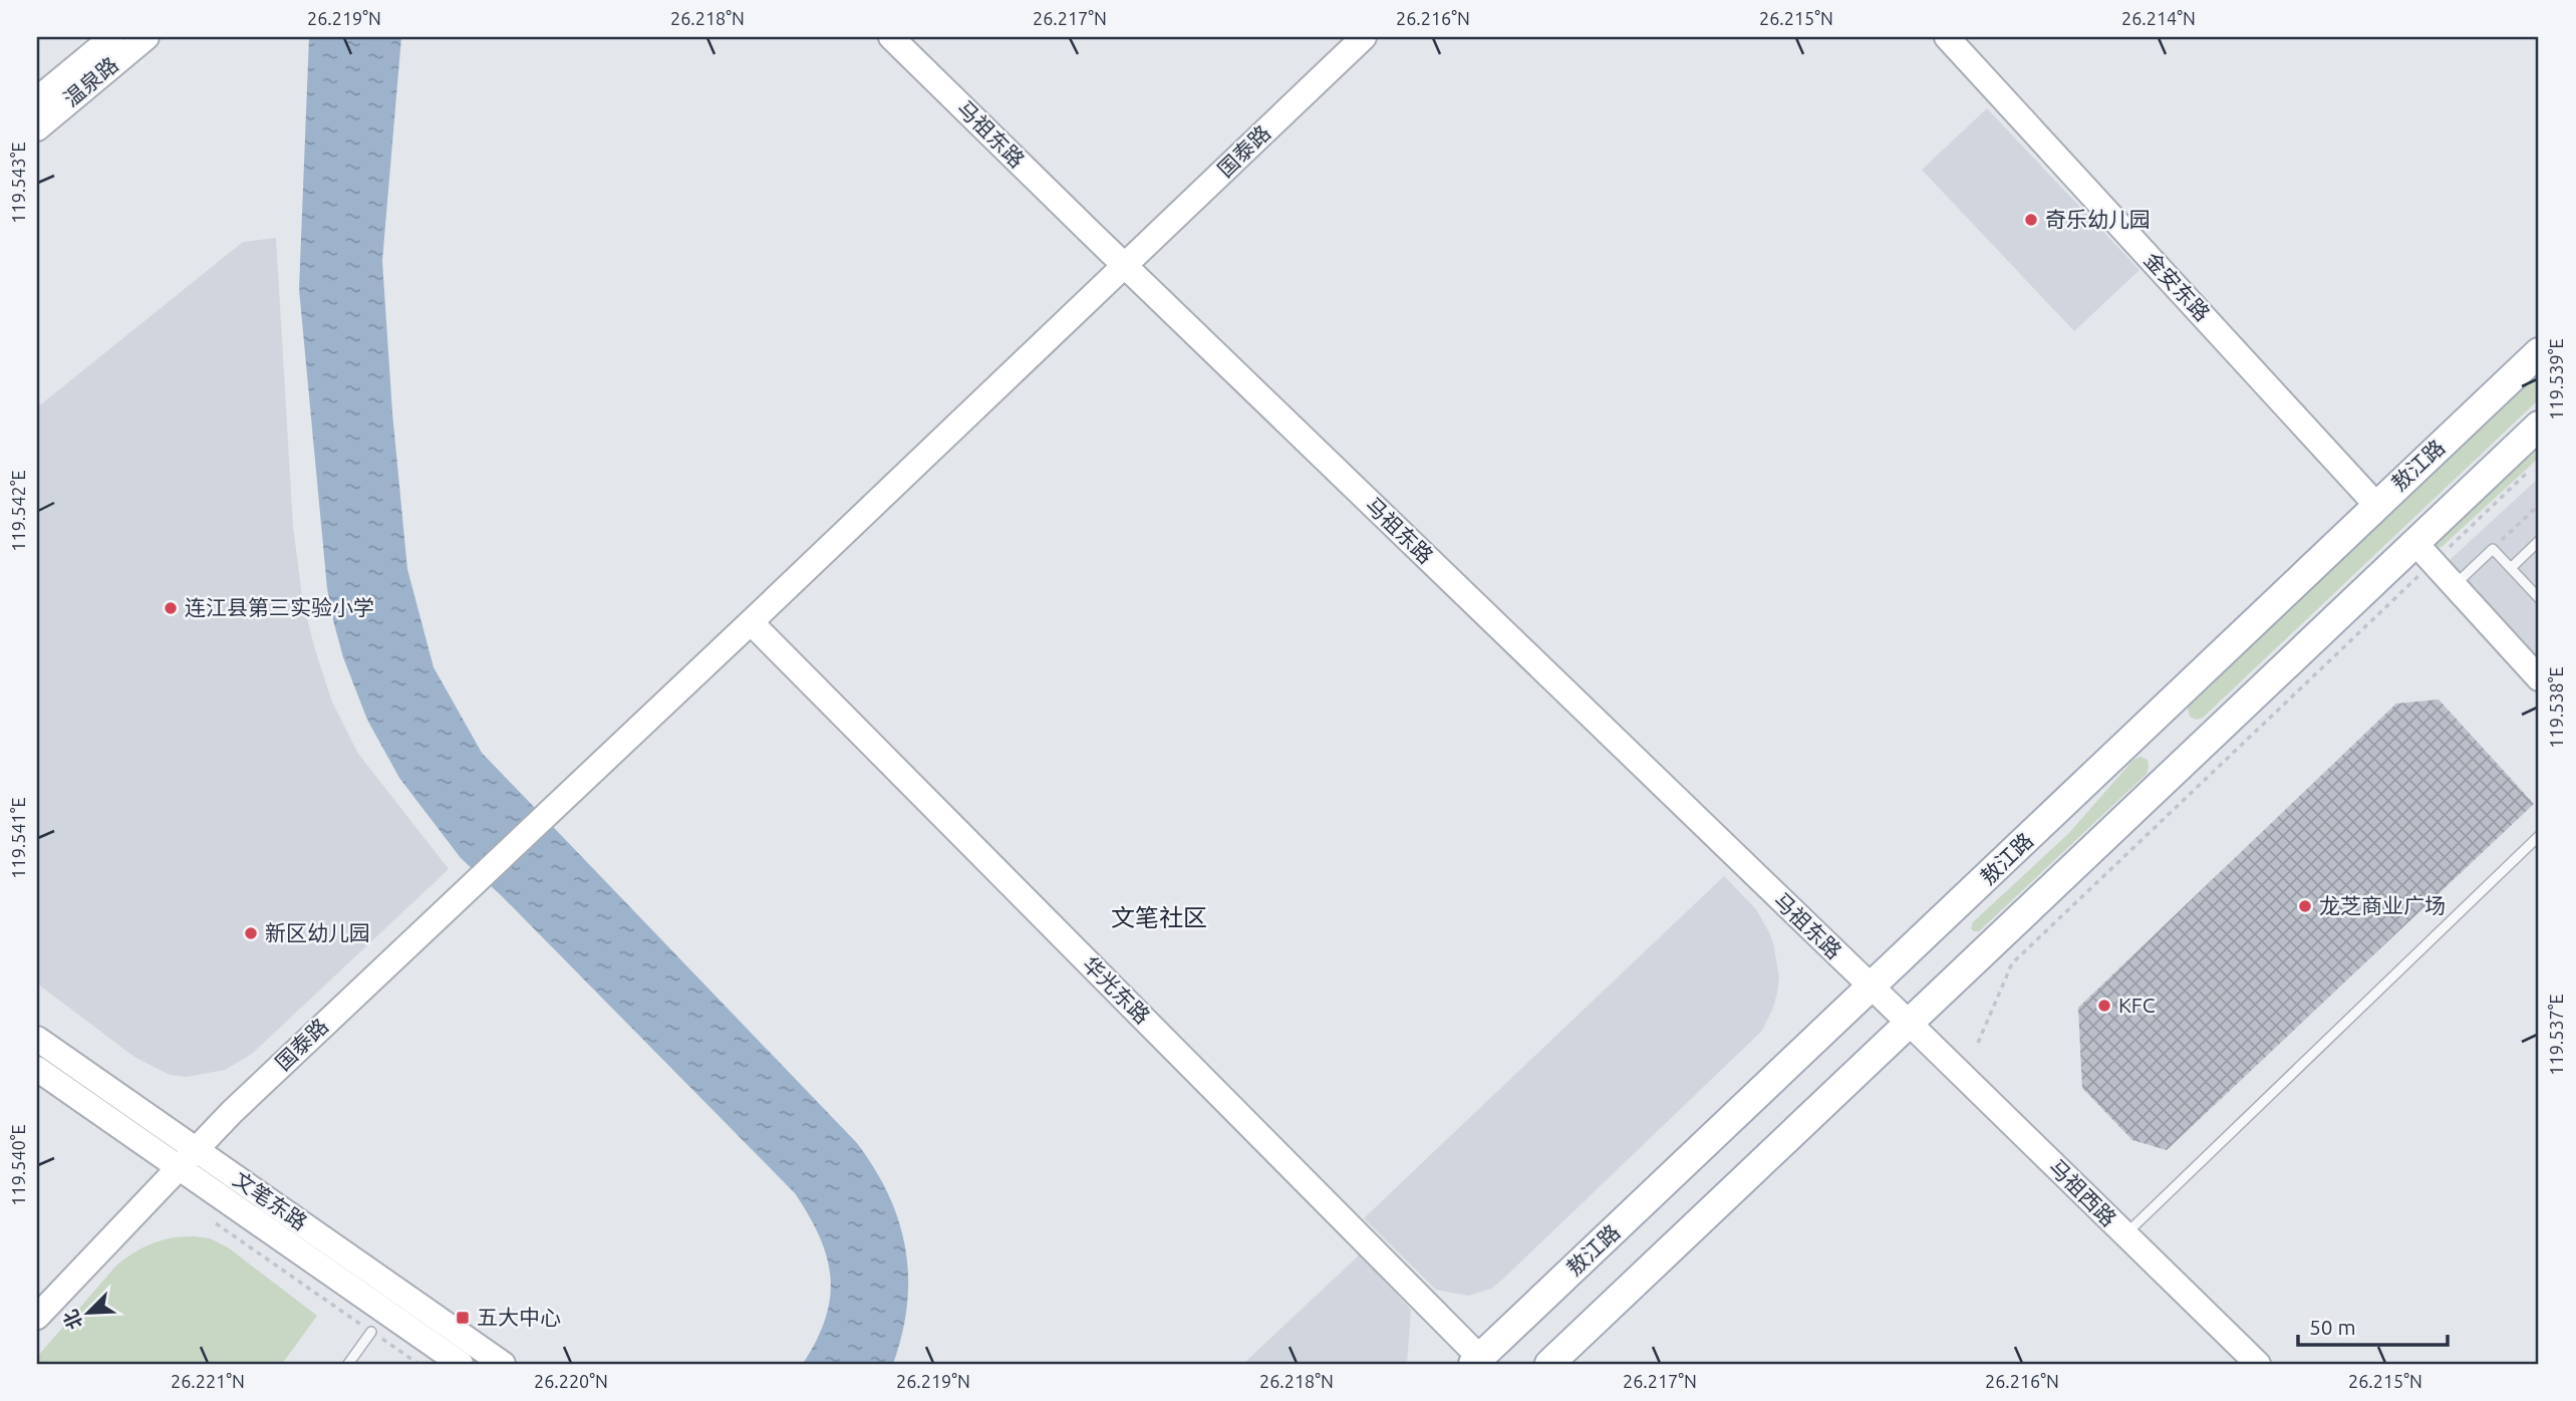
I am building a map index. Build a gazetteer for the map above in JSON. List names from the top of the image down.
{
  "streets": {
    "main road": ["敖江路"],
    "street": [
      "温泉路",
      "马祖东路",
      "国泰路",
      "金安东路",
      "华光东路",
      "马祖西路",
      "文笔东路"
    ]
  },
  "crossings": [
    ["马祖东路", "国泰路"],
    ["马祖东路", "敖江路"],
    ["马祖东路", "马祖西路"],
    ["国泰路", "华光东路"],
    ["国泰路", "文笔东路"],
    ["金安东路", "敖江路"],
    ["敖江路", "华光东路"]
  ],
  "districts": ["文笔社区"],
  "places": {
    "other": [
      "奇乐幼儿园",
      "连江县第三实验小学",
      "龙芝商业广场",
      "新区幼儿园",
      "KFC"
    ],
    "transit": ["五大中心"]
  },
  "scale_bar": "50 m",
  "north": "bottom left",
  "coordinates": [
    "26.219°N",
    "26.218°N",
    "26.217°N",
    "26.216°N",
    "26.215°N",
    "26.214°N",
    "119.543°E",
    "119.539°E",
    "119.542°E",
    "119.538°E",
    "119.541°E",
    "119.537°E",
    "119.540°E",
    "26.221°N",
    "26.220°N"
  ]
}
